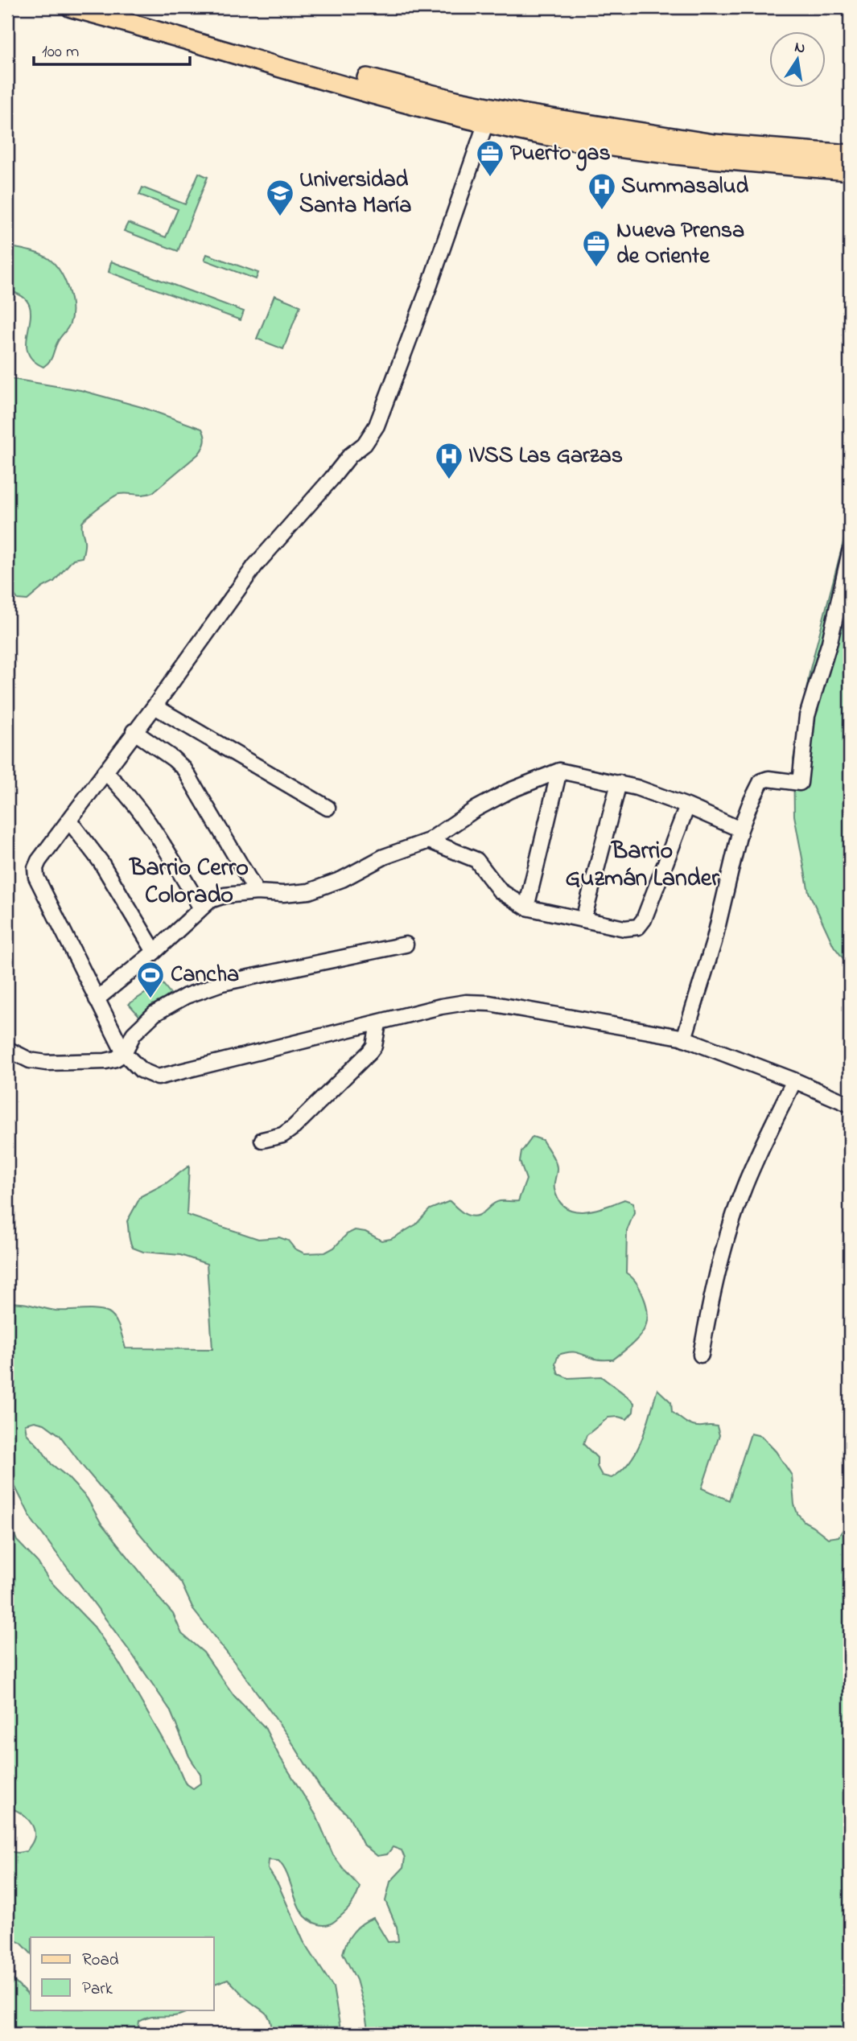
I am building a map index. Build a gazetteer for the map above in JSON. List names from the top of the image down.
{
  "districts": ["Barrio Guzmán Lander", "Barrio Cerro Colorado"],
  "places": {
    "office": ["Puerto gas", "Nueva Prensa de Oriente"],
    "hospital": ["Summasalud", "IVSS Las Garzas"],
    "school or university": ["Universidad Santa María"],
    "sports": ["Cancha"]
  },
  "legend": ["Road", "Park"],
  "scale_bar": "100 m",
  "north": "top"
}
